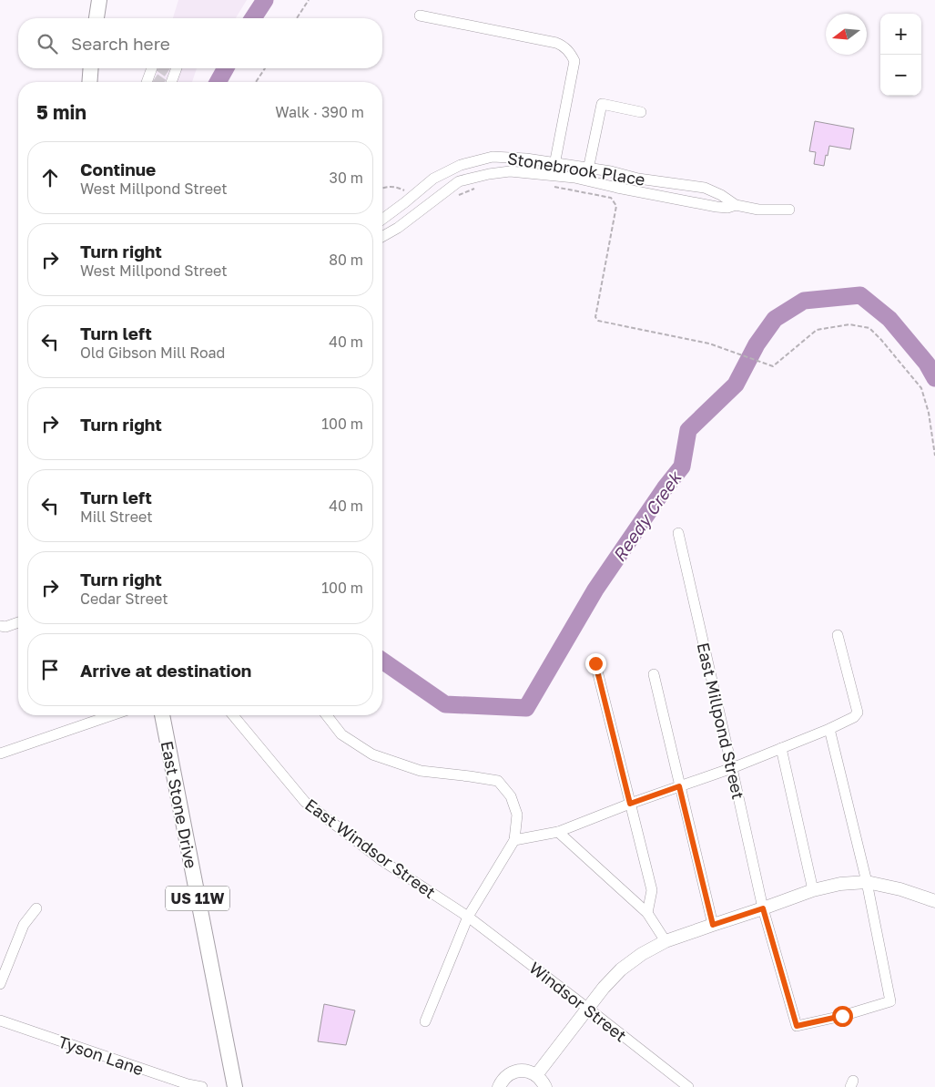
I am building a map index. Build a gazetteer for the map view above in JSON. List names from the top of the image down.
{
  "streets": {
    "highway": ["East Stone Drive", "US 11W"],
    "street": [
      "Stonebrook Place",
      "East Millpond Street",
      "East Windsor Street",
      "Windsor Street",
      "Tyson Lane"
    ]
  },
  "crossings": [
    ["East Windsor Street", "Windsor Street"]
  ],
  "water": ["Reedy Creek"],
  "north": "left",
  "page": {
    "map_buttons": ["+", "−"],
    "search": "Search here",
    "heading": ["5 min", "Walk · 390 m"],
    "list": [
      ["Continue", "West Millpond Street", "30 m"],
      ["Turn right", "West Millpond Street", "80 m"],
      ["Turn left", "Old Gibson Mill Road", "40 m"],
      ["Turn right", "100 m"],
      ["Turn left", "Mill Street", "40 m"],
      ["Turn right", "Cedar Street", "100 m"],
      "Arrive at destination"
    ]
  }
}
